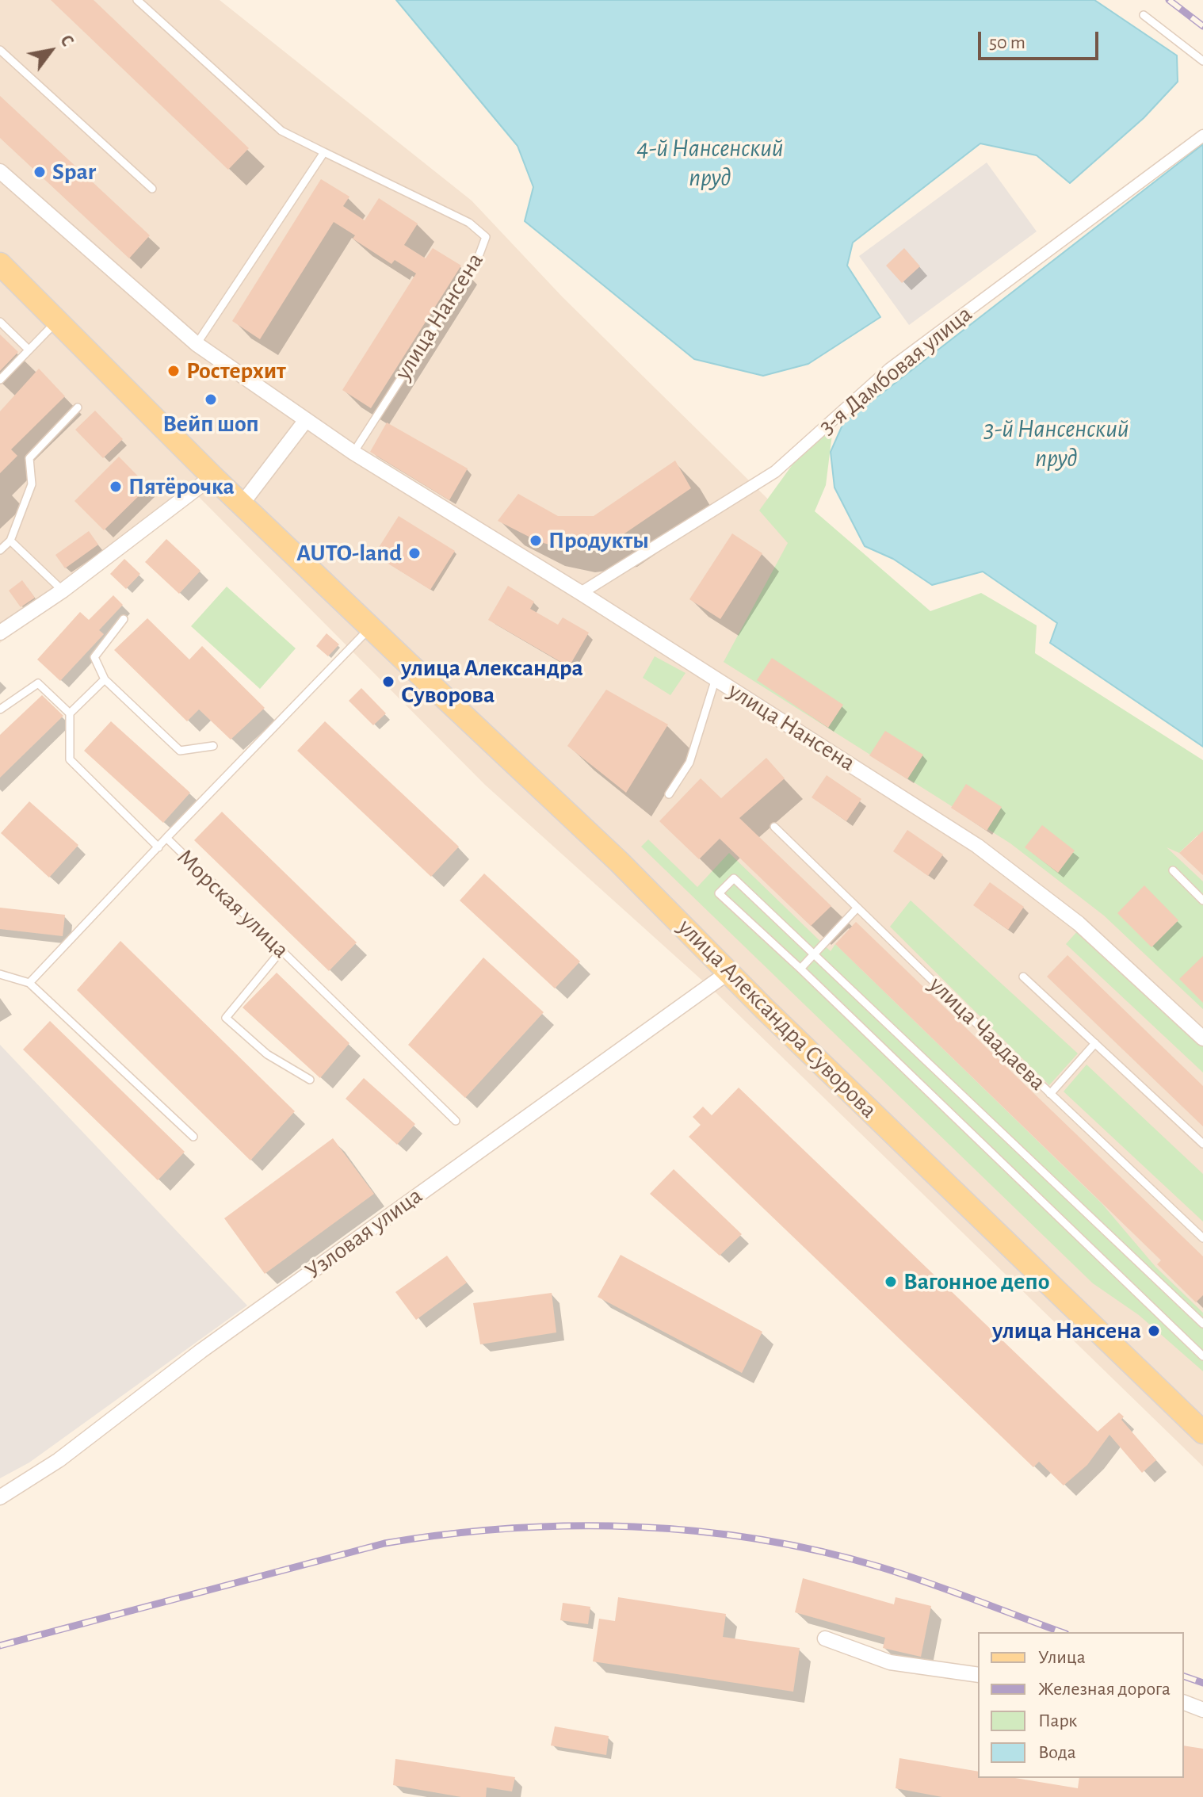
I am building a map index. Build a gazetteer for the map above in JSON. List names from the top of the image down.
{
  "streets": {
    "main road": ["улица Александра Суворова"],
    "street": ["улица Нансена", "3-я Дамбовая улица", "Узловая улица"],
    "lane": ["Морская улица", "улица Чаадаева"]
  },
  "crossings": [
    ["улица Нансена", "3-я Дамбовая улица"],
    ["Морская улица", "улица Александра Суворова"],
    ["улица Александра Суворова", "Узловая улица"]
  ],
  "water": ["4-й Нансенский пруд", "3-й Нансенский пруд"],
  "places": [
    "Spar",
    "Ростерхит",
    "Вейп шоп",
    "Пятёрочка",
    "Продукты",
    "AUTO-land",
    "улица Александра Суворова",
    "Вагонное депо",
    "улица Нансена"
  ],
  "legend": [
    "Улица",
    "Железная дорога",
    "Парк",
    "Вода"
  ],
  "scale_bar": "50 m",
  "north": "top right"
}
